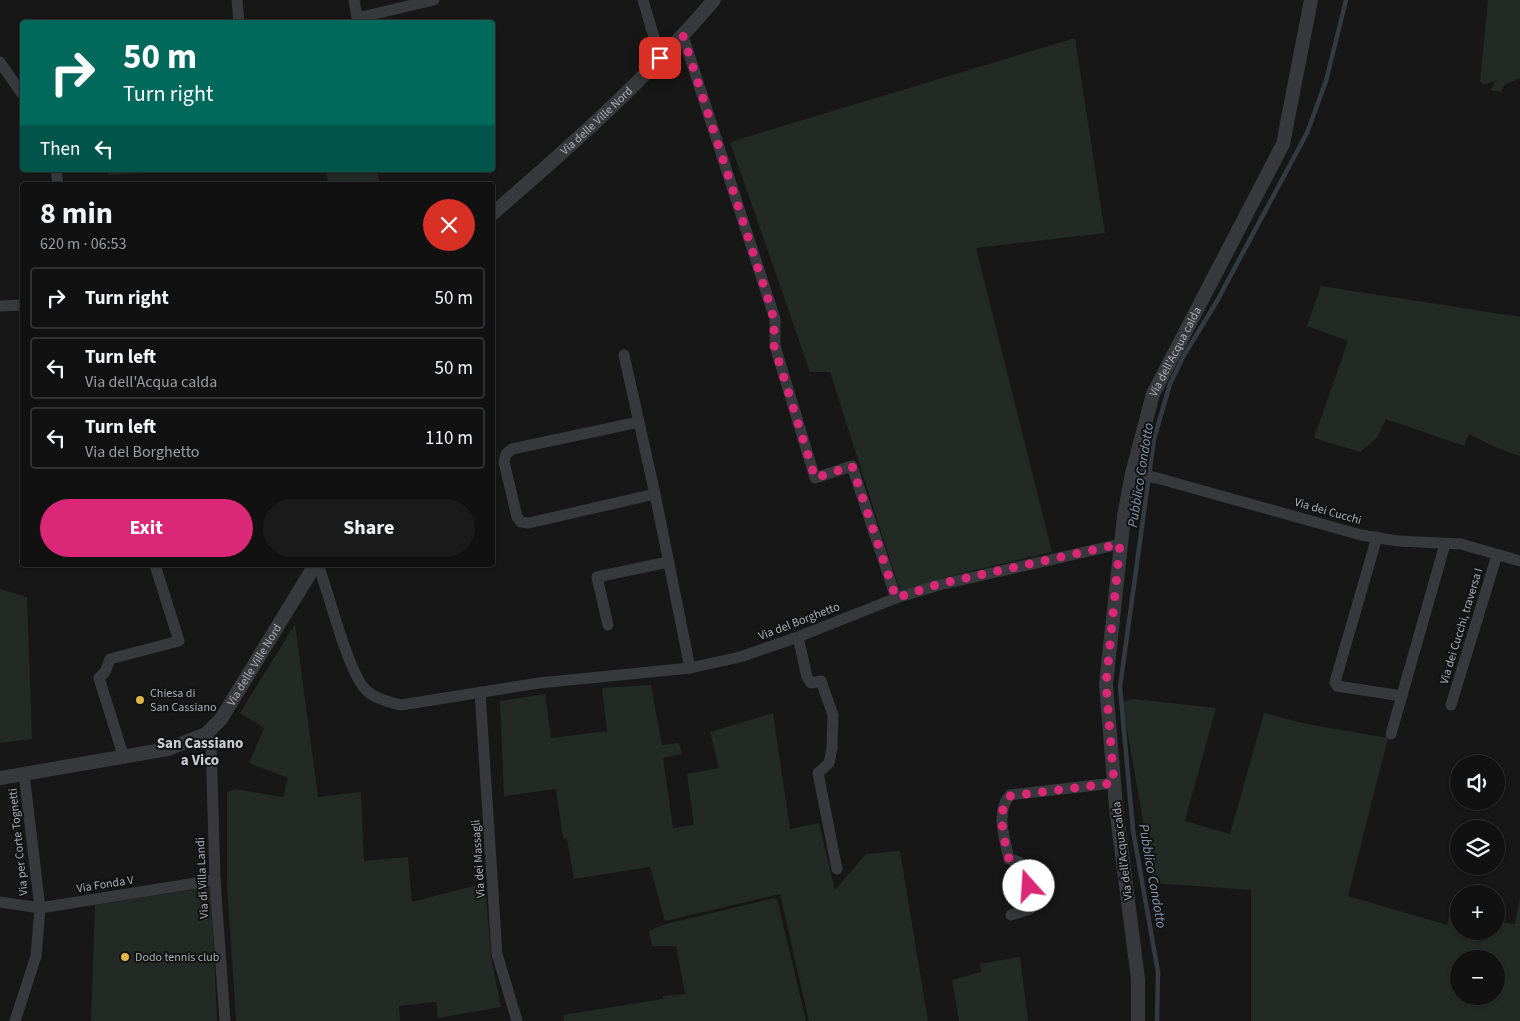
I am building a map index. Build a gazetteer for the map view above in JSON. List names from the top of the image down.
{
  "streets": {
    "street": [
      "Via delle Ville Nord",
      "Via dell'Acqua calda",
      "Via dei Cucchi",
      "Via del Borghetto",
      "Via dei Cucchi, traversa I",
      "Via per Corte Tognetti",
      "Via dei Massagli",
      "Via di Villa Landi",
      "Via Fonda V"
    ]
  },
  "crossings": [
    ["Via delle Ville Nord", "Via per Corte Tognetti"],
    ["Via delle Ville Nord", "Via di Villa Landi"],
    ["Via dell'Acqua calda", "Via dei Cucchi"],
    ["Via dell'Acqua calda", "Via del Borghetto"],
    ["Via dei Cucchi", "Via dei Cucchi, traversa I"],
    ["Via del Borghetto", "Via dei Massagli"],
    ["Via per Corte Tognetti", "Via Fonda V"],
    ["Via di Villa Landi", "Via Fonda V"]
  ],
  "districts": ["San Cassiano a Vico"],
  "water": ["Pubblico Condotto"],
  "places": ["Chiesa di San Cassiano", "Dodo tennis club"],
  "page": {
    "turn": ["50 m", "Turn right"],
    "then": "Then",
    "heading": ["8 min", "620 m · 06:53"],
    "list": [
      {
        "name": "Turn right",
        "value": "50 m"
      },
      {
        "name": "Turn left",
        "note": "Via dell'Acqua calda",
        "value": "50 m"
      },
      {
        "name": "Turn left",
        "note": "Via del Borghetto",
        "value": "110 m"
      }
    ],
    "buttons": ["Exit", "Share"],
    "map_buttons": ["+", "−"]
  }
}
